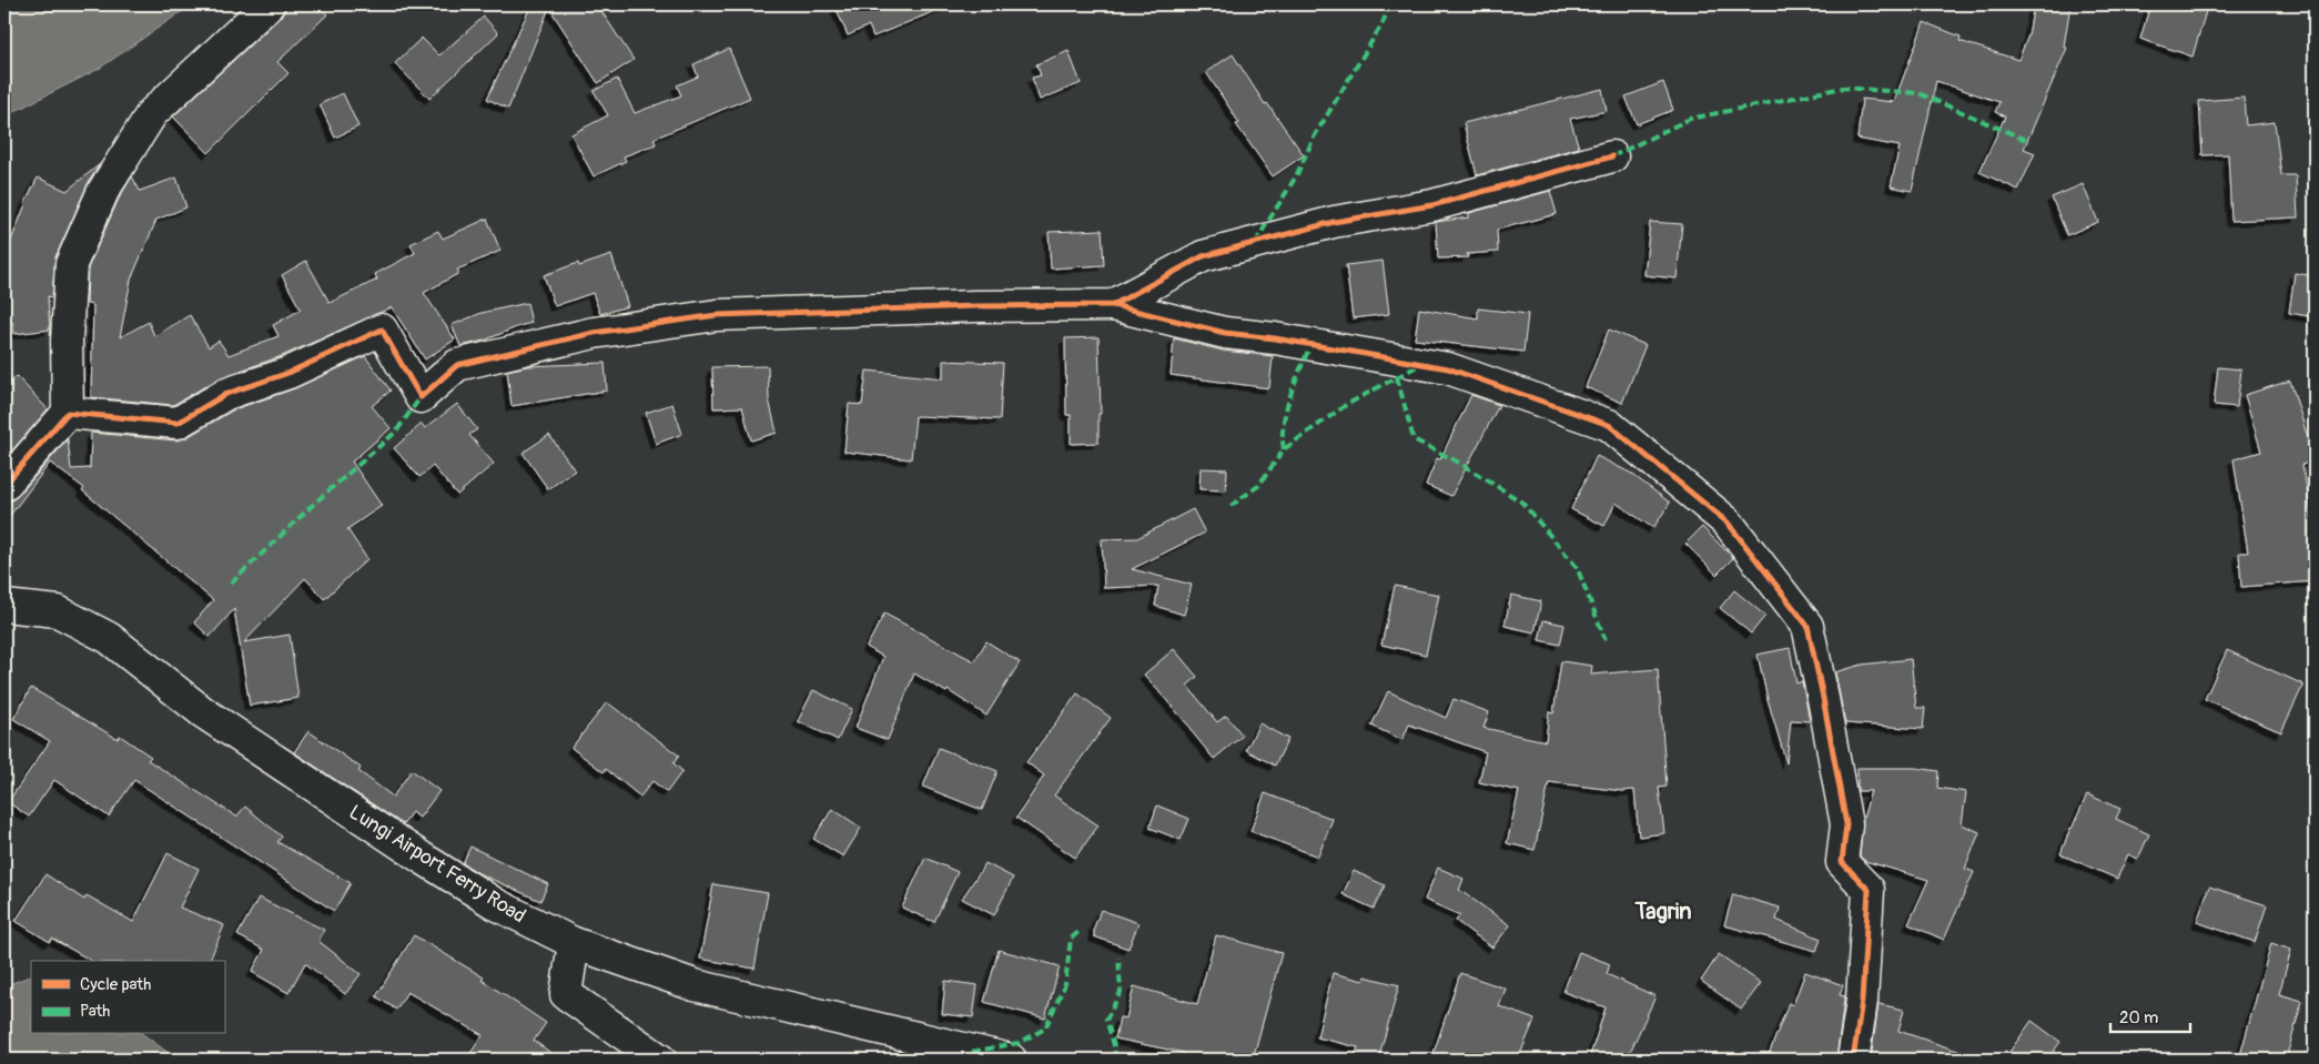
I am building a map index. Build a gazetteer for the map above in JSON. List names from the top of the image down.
{
  "streets": {
    "street": ["Lungi Airport Ferry Road"]
  },
  "districts": ["Tagrin"],
  "legend": ["Cycle path", "Path"],
  "scale_bar": "20 m"
}
